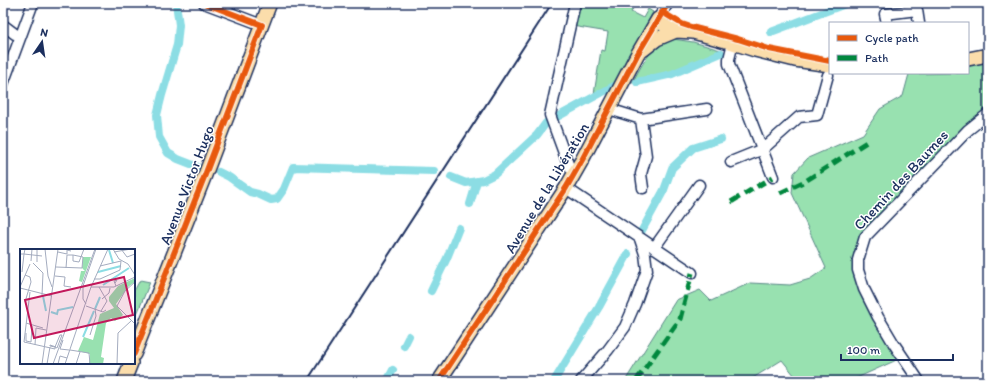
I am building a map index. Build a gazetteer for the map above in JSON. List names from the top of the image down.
{
  "streets": {
    "main road": ["Avenue Victor Hugo", "Avenue de la Libération"],
    "street": ["Chemin des Baumes"]
  },
  "legend": ["Cycle path", "Path"],
  "scale_bar": "100 m",
  "north": "top"
}
